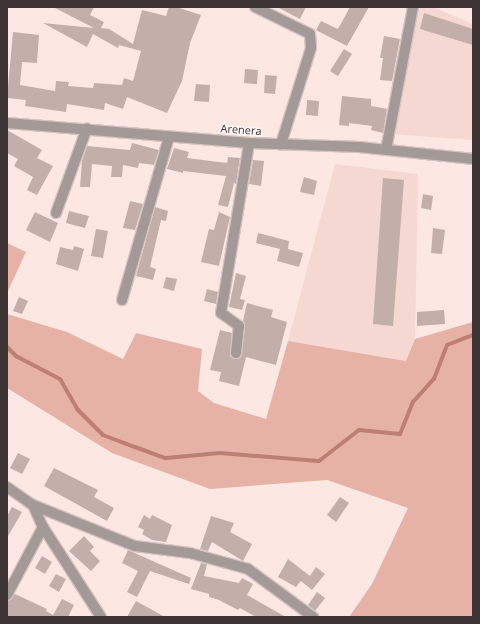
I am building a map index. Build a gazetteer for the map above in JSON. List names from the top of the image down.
{
  "streets": {
    "street": ["Arenera"]
  }
}
